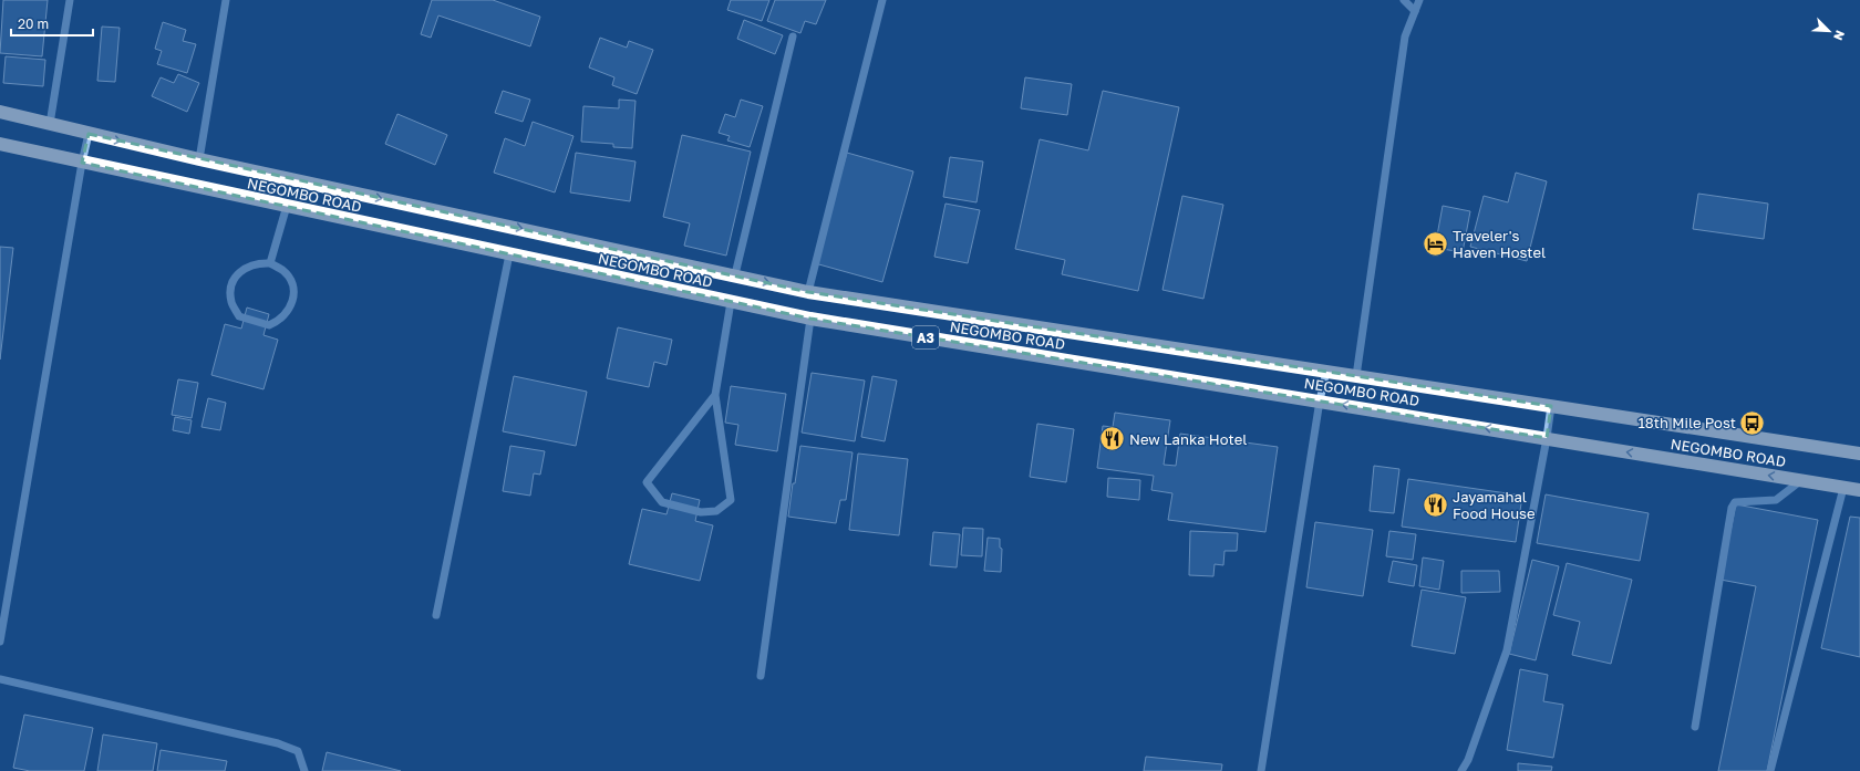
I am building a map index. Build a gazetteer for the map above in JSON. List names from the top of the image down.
{
  "streets": {
    "highway": ["NEGOMBO ROAD", "A3"]
  },
  "places": {
    "hotel": ["Traveler's Haven Hostel"],
    "bus stop": ["18th Mile Post"],
    "restaurant": ["New Lanka Hotel", "Jayamahal Food House"]
  },
  "scale_bar": "20 m",
  "north": "bottom right"
}
